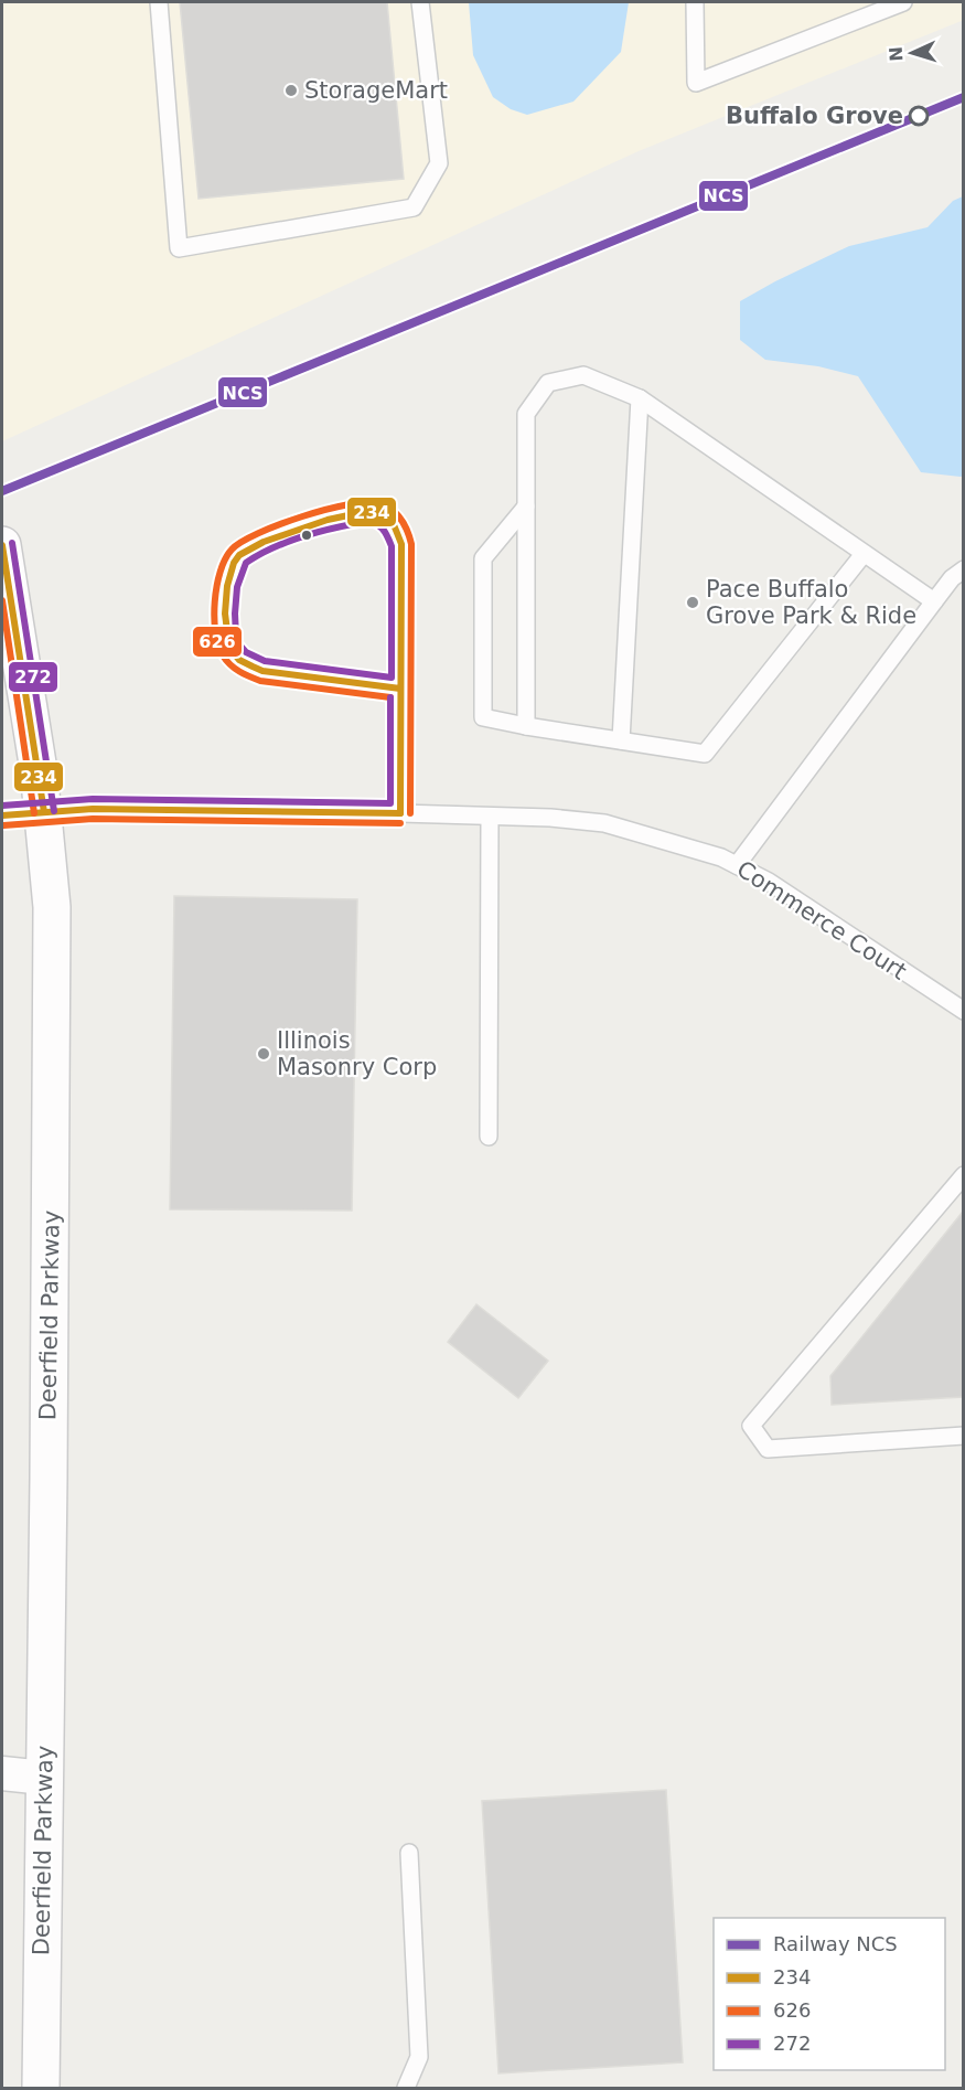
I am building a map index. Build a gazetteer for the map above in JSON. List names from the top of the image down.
{
  "streets": {
    "main road": ["Deerfield Parkway"],
    "lane": ["Commerce Court"]
  },
  "crossings": [
    ["Commerce Court", "Deerfield Parkway"]
  ],
  "places": [
    "StorageMart",
    "Buffalo Grove",
    "Pace Buffalo Grove Park & Ride",
    "Illinois Masonry Corp"
  ],
  "lines": [
    "rail line NCS",
    "transit line 626",
    "transit line 234",
    "transit line 272"
  ],
  "legend": [
    "Railway NCS",
    "234",
    "626",
    "272"
  ],
  "north": "left"
}
